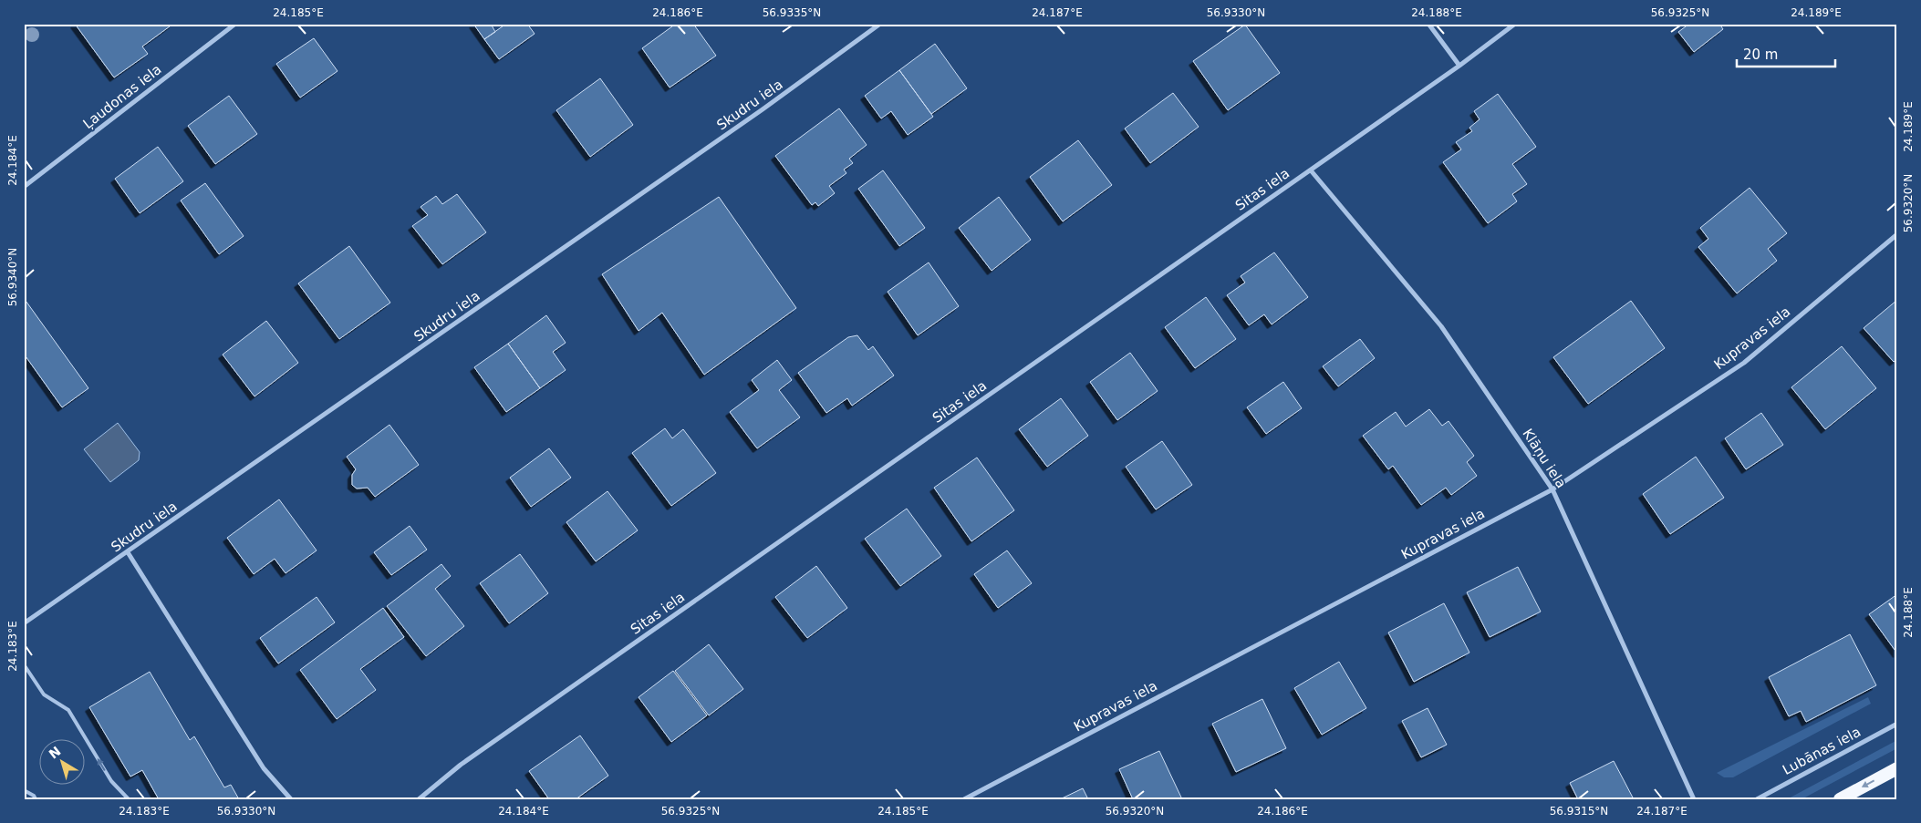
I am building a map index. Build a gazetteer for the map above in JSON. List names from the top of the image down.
{
  "streets": {
    "street": [
      "Ļaudonas iela",
      "Skudru iela",
      "Sitas iela",
      "Kupravas iela",
      "Klāņu iela",
      "Lubānas iela"
    ]
  },
  "crossings": [
    ["Sitas iela", "Klāņu iela"],
    ["Kupravas iela", "Klāņu iela"]
  ],
  "scale_bar": "20 m",
  "north": "top left",
  "coordinates": [
    "24.185°E",
    "24.186°E",
    "56.9335°N",
    "24.187°E",
    "56.9330°N",
    "24.188°E",
    "56.9325°N",
    "24.189°E",
    "24.184°E",
    "56.9320°N",
    "56.9340°N",
    "24.183°E",
    "56.9315°N"
  ]
}
